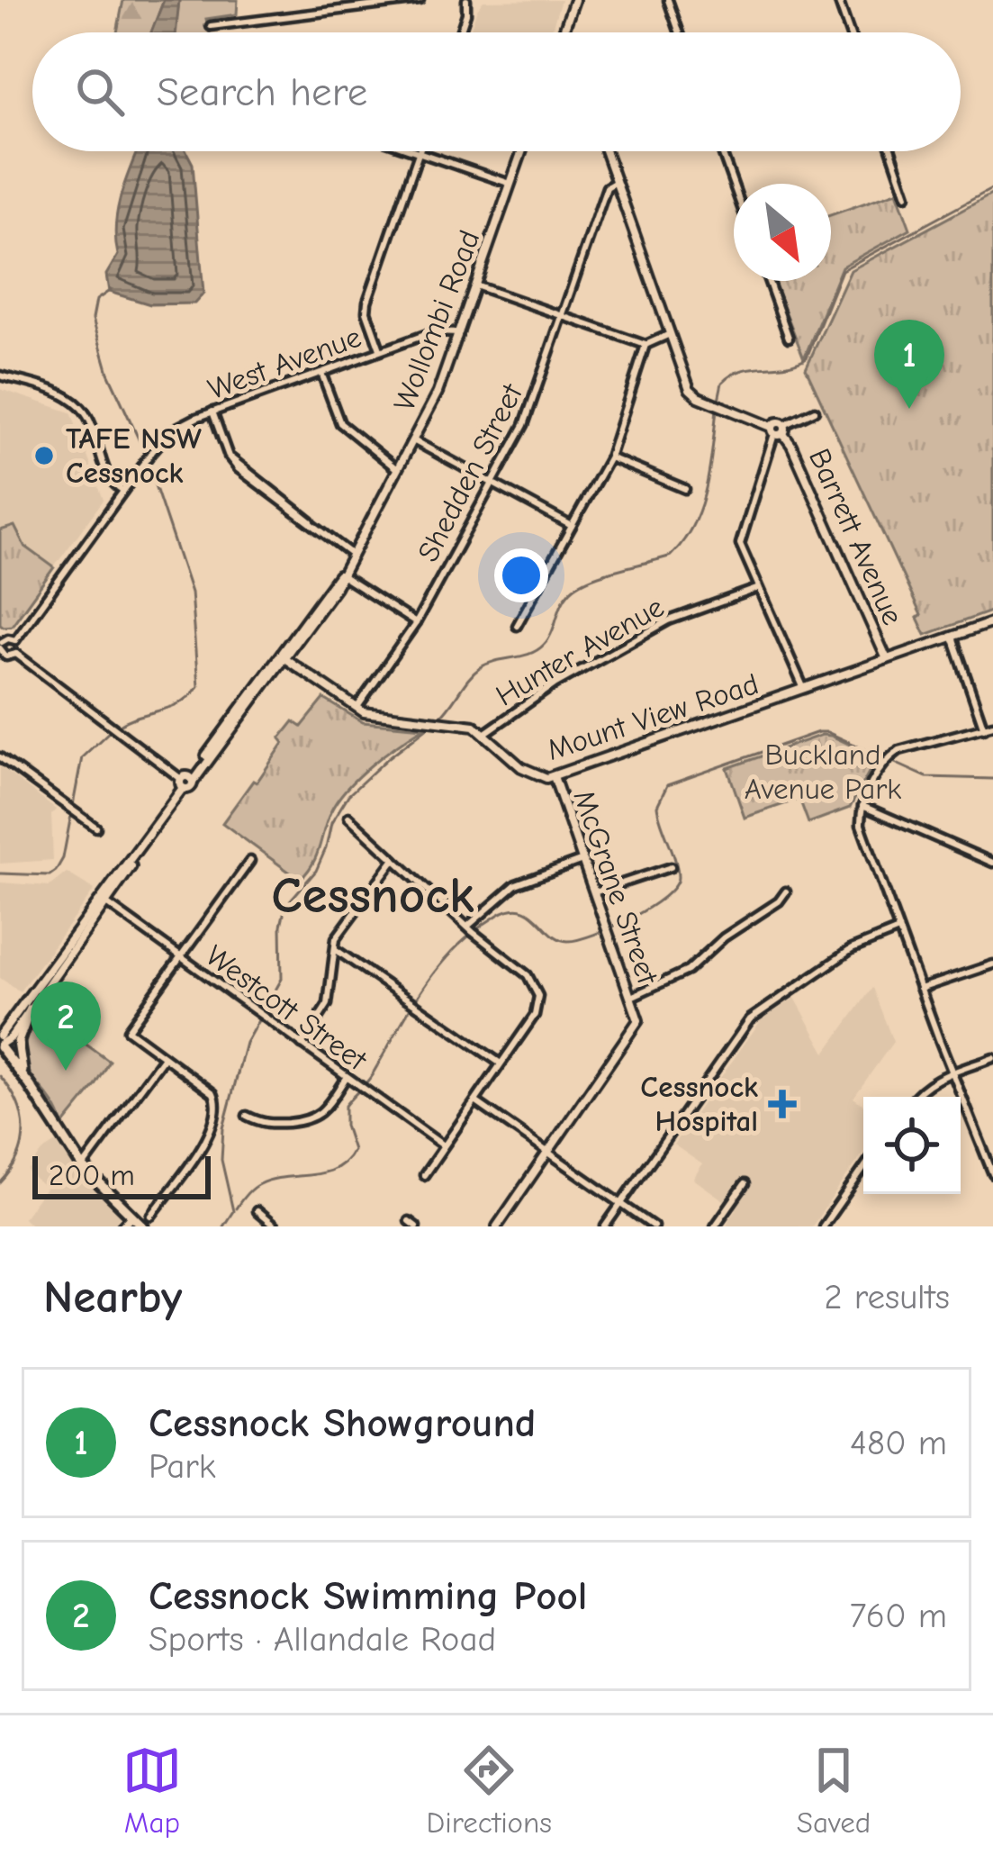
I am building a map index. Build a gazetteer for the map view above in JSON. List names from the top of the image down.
{
  "streets": {
    "main road": [
      "Wollombi Road",
      "Barrett Avenue",
      "Mount View Road",
      "McGrane Street"
    ],
    "street": [
      "West Avenue",
      "Shedden Street",
      "Hunter Avenue",
      "Westcott Street"
    ]
  },
  "crossings": [
    ["Wollombi Road", "West Avenue"],
    ["Wollombi Road", "Mount View Road"],
    ["Wollombi Road", "Westcott Street"],
    ["Shedden Street", "Mount View Road"],
    ["Barrett Avenue", "Mount View Road"],
    ["Hunter Avenue", "Mount View Road"],
    ["Mount View Road", "McGrane Street"]
  ],
  "districts": ["Cessnock"],
  "parks": ["Buckland Avenue Park"],
  "places": {
    "other": ["TAFE NSW Cessnock"],
    "health": ["Cessnock Hospital"]
  },
  "scale_bar": "200 m",
  "north": "bottom right",
  "page": {
    "search": "Search here",
    "pins": ["1", "2"],
    "scale": "200 m",
    "heading": ["Nearby", "2 results"],
    "list": [
      {
        "mark": "1",
        "name": "Cessnock Showground",
        "note": "Park",
        "value": "480 m"
      },
      {
        "mark": "2",
        "name": "Cessnock Swimming Pool",
        "note": "Sports · Allandale Road",
        "value": "760 m"
      }
    ],
    "nav": ["Map", "Directions", "Saved"]
  }
}
